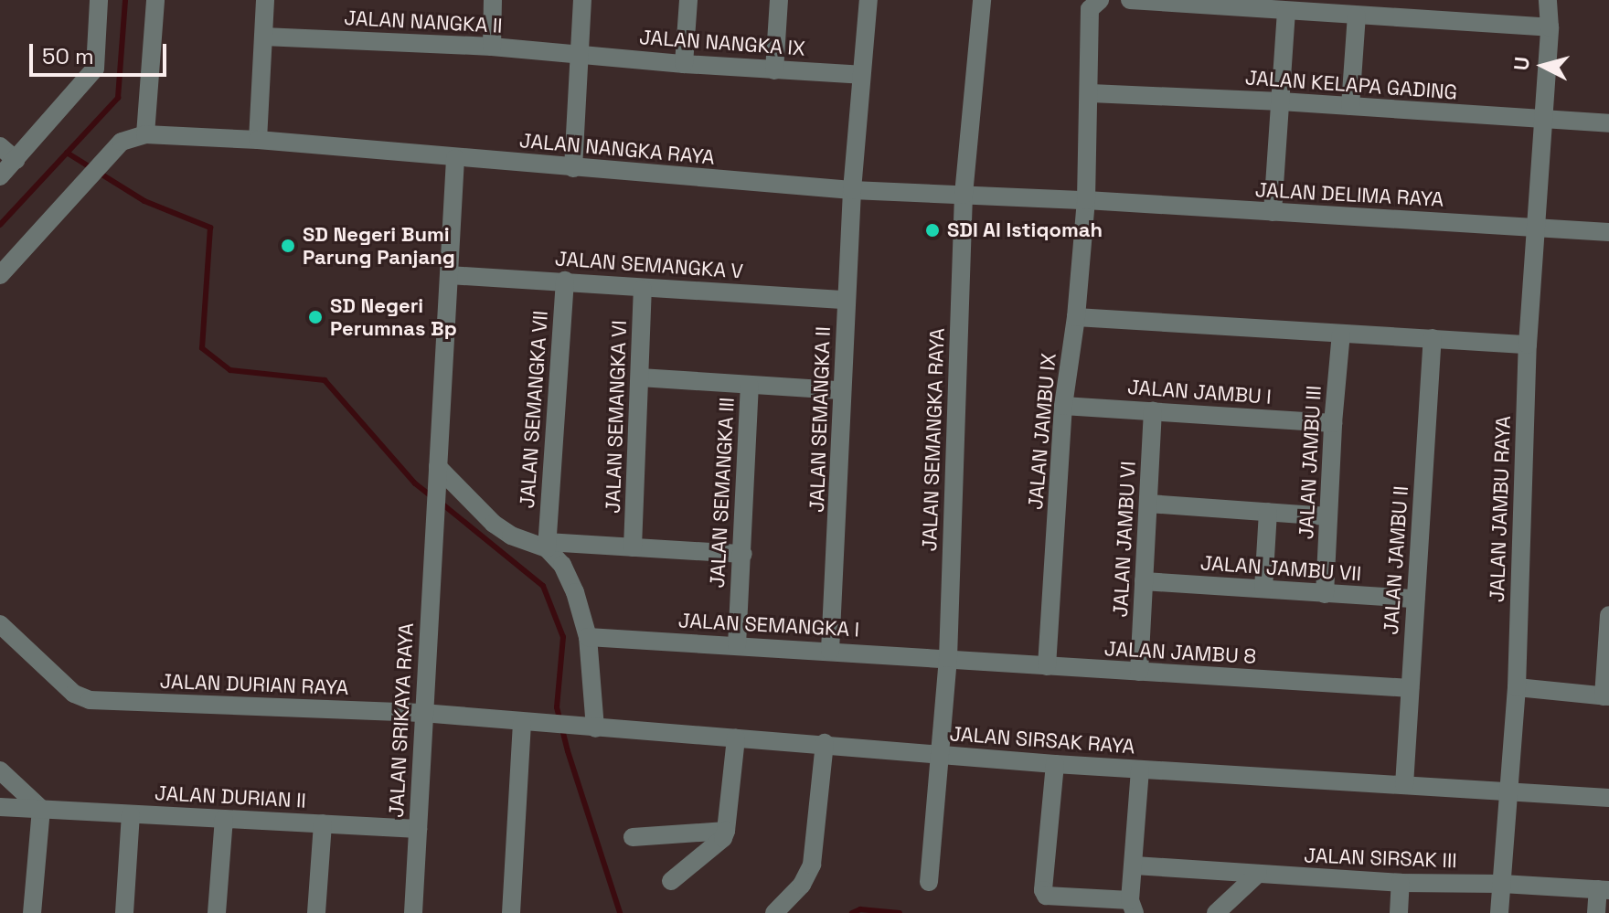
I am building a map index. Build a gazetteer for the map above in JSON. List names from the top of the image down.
{
  "streets": {
    "street": [
      "JALAN NANGKA II",
      "JALAN NANGKA IX",
      "JALAN KELAPA GADING",
      "JALAN NANGKA RAYA",
      "JALAN DELIMA RAYA",
      "JALAN SEMANGKA V",
      "JALAN JAMBU I",
      "JALAN SEMANGKA VII",
      "JALAN SEMANGKA VI",
      "JALAN SEMANGKA II",
      "JALAN JAMBU IX",
      "JALAN SEMANGKA RAYA",
      "JALAN JAMBU III",
      "JALAN SEMANGKA III",
      "JALAN JAMBU RAYA",
      "JALAN JAMBU VI",
      "JALAN JAMBU II",
      "JALAN JAMBU VII",
      "JALAN SEMANGKA I",
      "JALAN JAMBU 8",
      "JALAN DURIAN RAYA",
      "JALAN SRIKAYA RAYA",
      "JALAN SIRSAK RAYA",
      "JALAN DURIAN II",
      "JALAN SIRSAK III"
    ]
  },
  "crossings": [
    ["JALAN NANGKA II", "JALAN NANGKA IX"],
    ["JALAN NANGKA IX", "JALAN SEMANGKA II"],
    ["JALAN KELAPA GADING", "JALAN JAMBU IX"],
    ["JALAN KELAPA GADING", "JALAN JAMBU RAYA"],
    ["JALAN NANGKA RAYA", "JALAN DELIMA RAYA"],
    ["JALAN NANGKA RAYA", "JALAN SEMANGKA II"],
    ["JALAN NANGKA RAYA", "JALAN JAMBU IX"],
    ["JALAN NANGKA RAYA", "JALAN SEMANGKA RAYA"],
    ["JALAN DELIMA RAYA", "JALAN JAMBU IX"],
    ["JALAN DELIMA RAYA", "JALAN JAMBU RAYA"],
    ["JALAN SEMANGKA V", "JALAN SEMANGKA VII"],
    ["JALAN SEMANGKA V", "JALAN SEMANGKA VI"],
    ["JALAN SEMANGKA V", "JALAN SEMANGKA II"],
    ["JALAN JAMBU I", "JALAN JAMBU IX"],
    ["JALAN JAMBU I", "JALAN JAMBU III"],
    ["JALAN JAMBU I", "JALAN JAMBU VI"],
    ["JALAN SEMANGKA II", "JALAN SEMANGKA I"],
    ["JALAN JAMBU IX", "JALAN JAMBU 8"],
    ["JALAN SEMANGKA RAYA", "JALAN SEMANGKA I"],
    ["JALAN SEMANGKA RAYA", "JALAN JAMBU 8"],
    ["JALAN SEMANGKA RAYA", "JALAN SIRSAK RAYA"],
    ["JALAN JAMBU III", "JALAN JAMBU VII"],
    ["JALAN SEMANGKA III", "JALAN SEMANGKA I"],
    ["JALAN JAMBU RAYA", "JALAN SIRSAK RAYA"],
    ["JALAN JAMBU RAYA", "JALAN SIRSAK III"],
    ["JALAN JAMBU VI", "JALAN JAMBU VII"],
    ["JALAN JAMBU VI", "JALAN JAMBU 8"],
    ["JALAN JAMBU II", "JALAN JAMBU VII"],
    ["JALAN JAMBU II", "JALAN JAMBU 8"],
    ["JALAN JAMBU II", "JALAN SIRSAK RAYA"],
    ["JALAN SEMANGKA I", "JALAN JAMBU 8"],
    ["JALAN DURIAN RAYA", "JALAN SRIKAYA RAYA"],
    ["JALAN DURIAN RAYA", "JALAN SIRSAK RAYA"],
    ["JALAN SRIKAYA RAYA", "JALAN DURIAN II"]
  ],
  "places": ["SDI Al Istiqomah", "SD Negeri Bumi Parung Panjang", "SD Negeri Perumnas Bp"],
  "scale_bar": "50 m",
  "north": "left"
}
